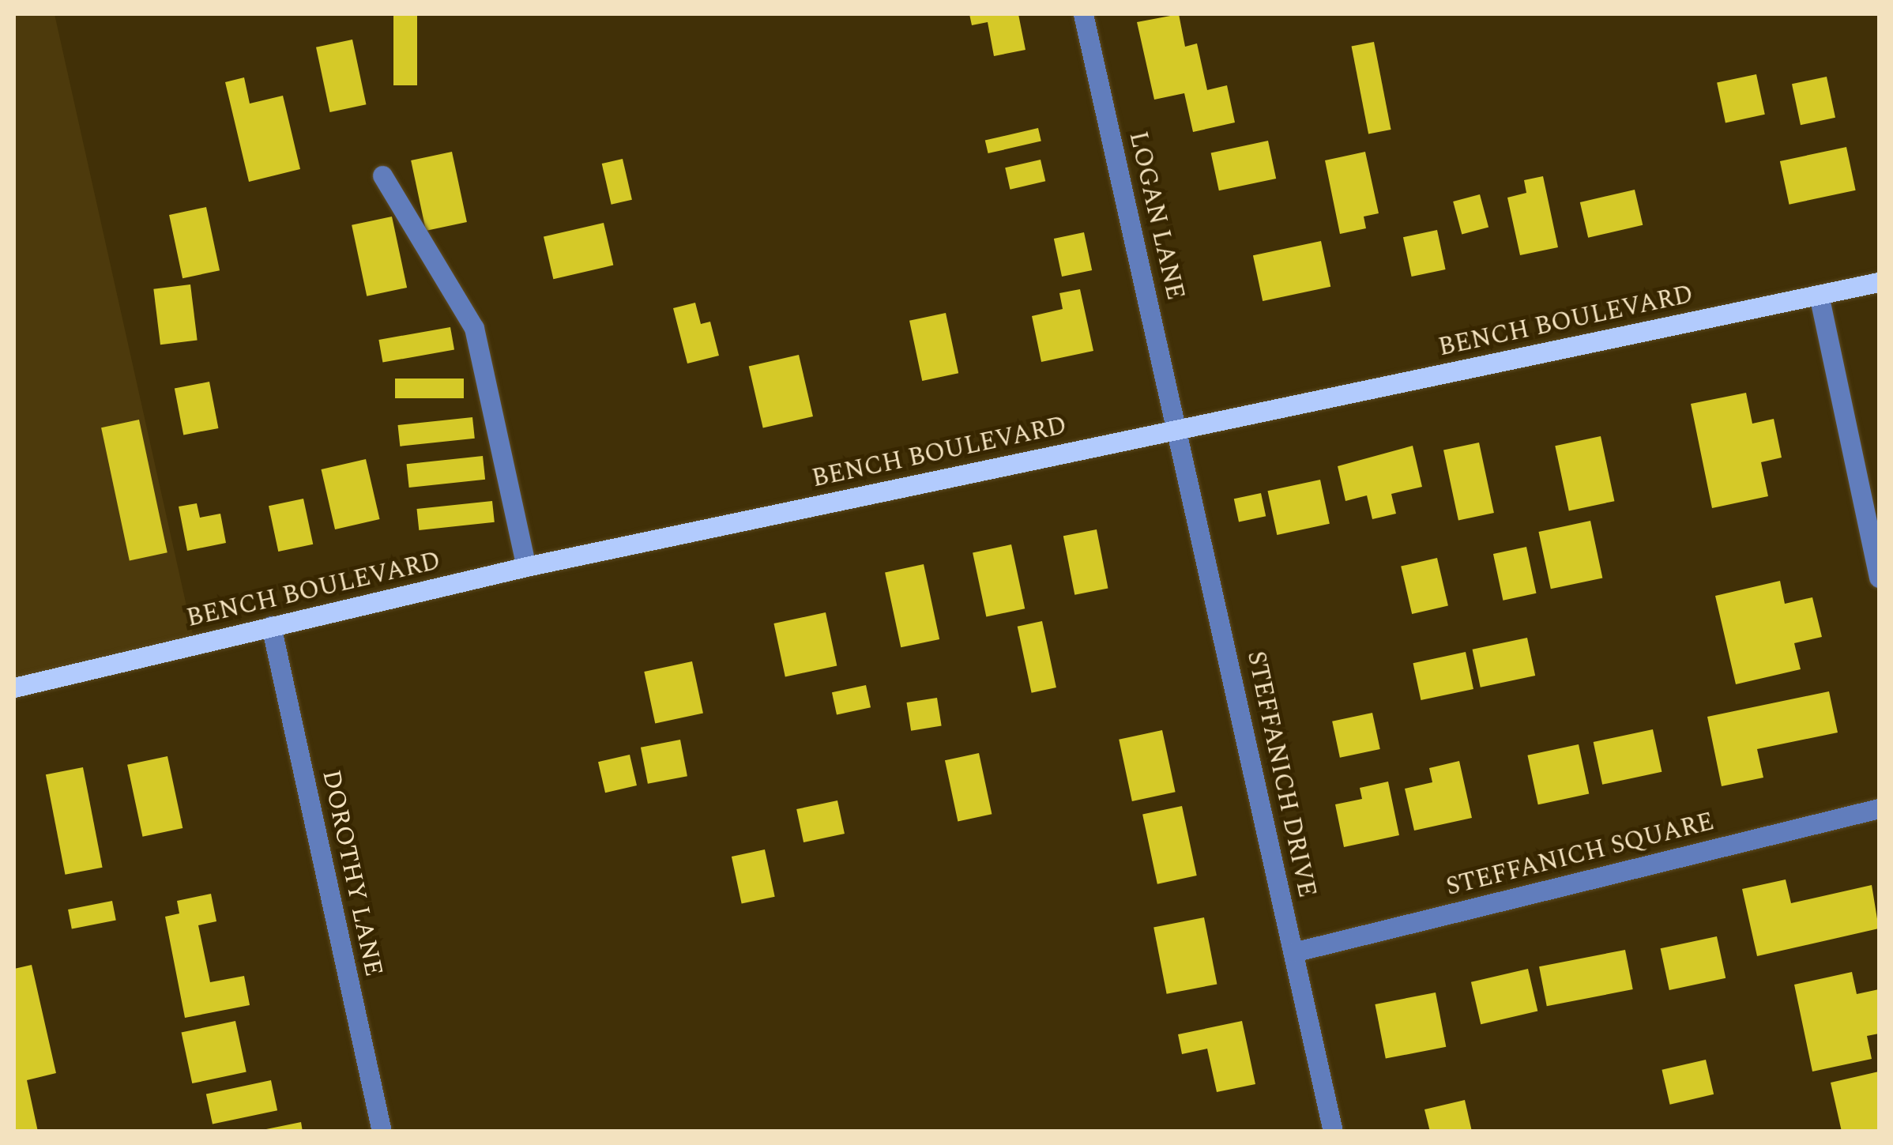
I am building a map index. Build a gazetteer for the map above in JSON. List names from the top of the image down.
{
  "streets": {
    "main road": ["BENCH BOULEVARD"],
    "street": [
      "LOGAN LANE",
      "STEFFANICH DRIVE",
      "STEFFANICH SQUARE",
      "DOROTHY LANE"
    ]
  },
  "crossings": [
    ["LOGAN LANE", "BENCH BOULEVARD"],
    ["LOGAN LANE", "STEFFANICH DRIVE"],
    ["BENCH BOULEVARD", "STEFFANICH DRIVE"],
    ["BENCH BOULEVARD", "DOROTHY LANE"],
    ["STEFFANICH DRIVE", "STEFFANICH SQUARE"]
  ]
}
